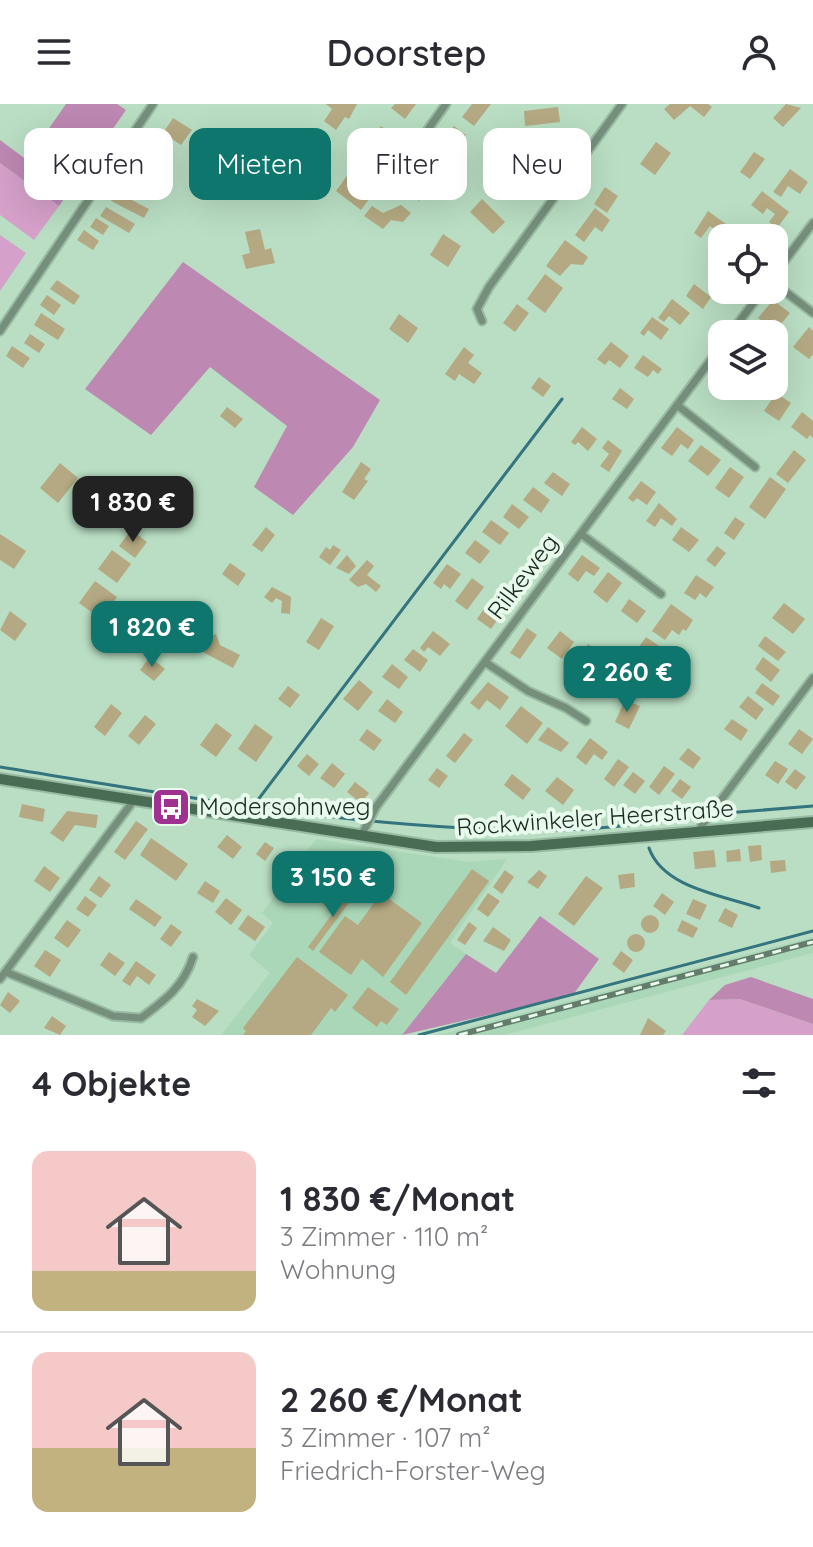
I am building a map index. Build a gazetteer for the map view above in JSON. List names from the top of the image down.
{
  "streets": {
    "main road": ["Rockwinkeler Heerstraße"],
    "street": ["Rilkeweg"]
  },
  "crossings": [
    ["Rilkeweg", "Rockwinkeler Heerstraße"]
  ],
  "places": {
    "bus stop": ["Modersohnweg"]
  },
  "page": {
    "header": "Doorstep",
    "chip": [
      "Kaufen",
      "Mieten",
      "Filter",
      "Neu"
    ],
    "price": [
      "1 830 €",
      "1 820 €",
      "2 260 €",
      "3 150 €"
    ],
    "heading": "4 Objekte",
    "list": [
      {
        "name": "1 830 €/Monat",
        "note": "3 Zimmer · 110 m² · Wohnung"
      },
      {
        "name": "2 260 €/Monat",
        "note": "3 Zimmer · 107 m² · Friedrich-Forster-Weg"
      }
    ]
  }
}
